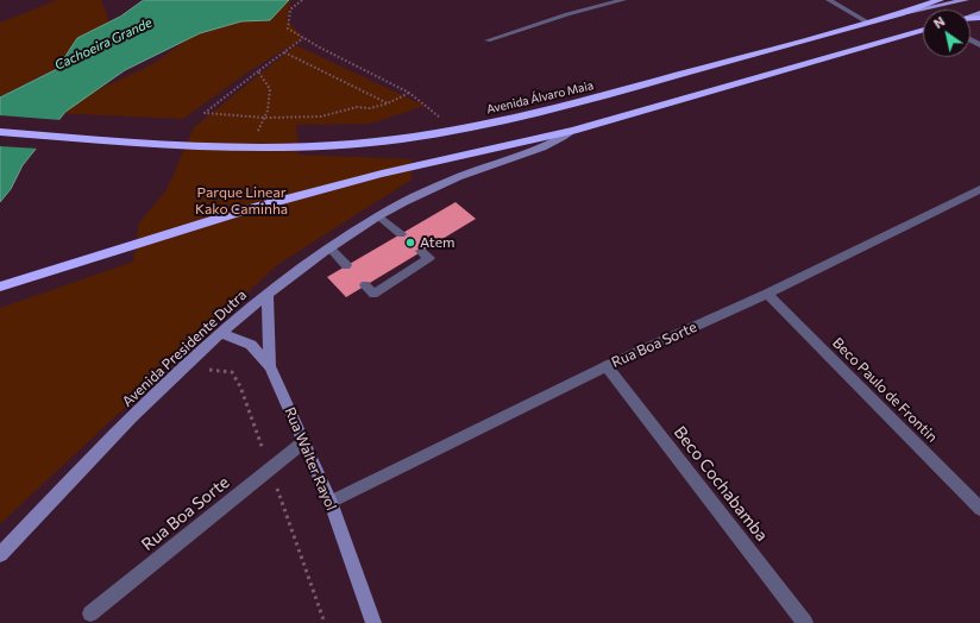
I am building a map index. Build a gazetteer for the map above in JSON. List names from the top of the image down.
{
  "streets": {
    "highway": ["Avenida Álvaro Maia"],
    "street": [
      "Rua Boa Sorte",
      "Avenida Presidente Dutra",
      "Beco Paulo de Frontin",
      "Rua Walter Rayol",
      "Beco Cochabamba"
    ]
  },
  "crossings": [
    ["Rua Boa Sorte", "Beco Paulo de Frontin"],
    ["Rua Boa Sorte", "Rua Walter Rayol"],
    ["Rua Boa Sorte", "Beco Cochabamba"],
    ["Avenida Presidente Dutra", "Rua Walter Rayol"]
  ],
  "water": ["Cachoeira Grande"],
  "parks": ["Parque Linear Kako Caminha"],
  "places": ["Atem"],
  "north": "top left"
}
